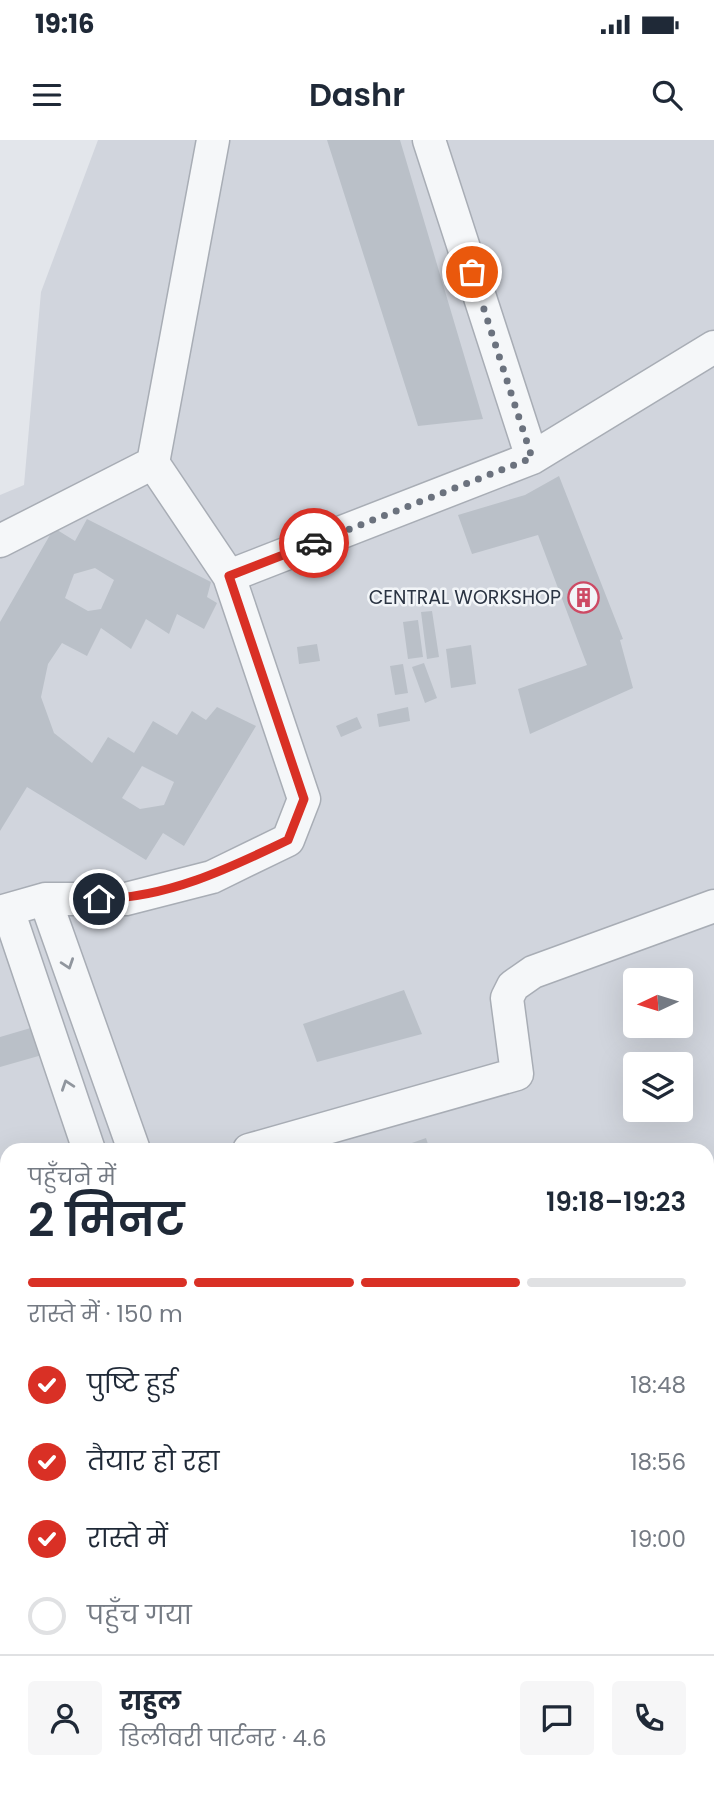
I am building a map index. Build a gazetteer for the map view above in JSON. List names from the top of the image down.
{
  "places": {
    "building": ["CENTRAL WORKSHOP"]
  },
  "north": "left",
  "page": {
    "status": "19:16",
    "header": "Dashr",
    "heading": ["2 मिनट", "पहुँचने में", "19:18–19:23"],
    "panel": ["राहुल", "डिलीवरी पार्टनर · 4.6"],
    "bar": "रास्ते में · 150 m",
    "list": [
      ["पुष्टि हुई", "18:48"],
      ["तैयार हो रहा", "18:56"],
      ["रास्ते में", "19:00"],
      "पहुँच गया"
    ]
  }
}
